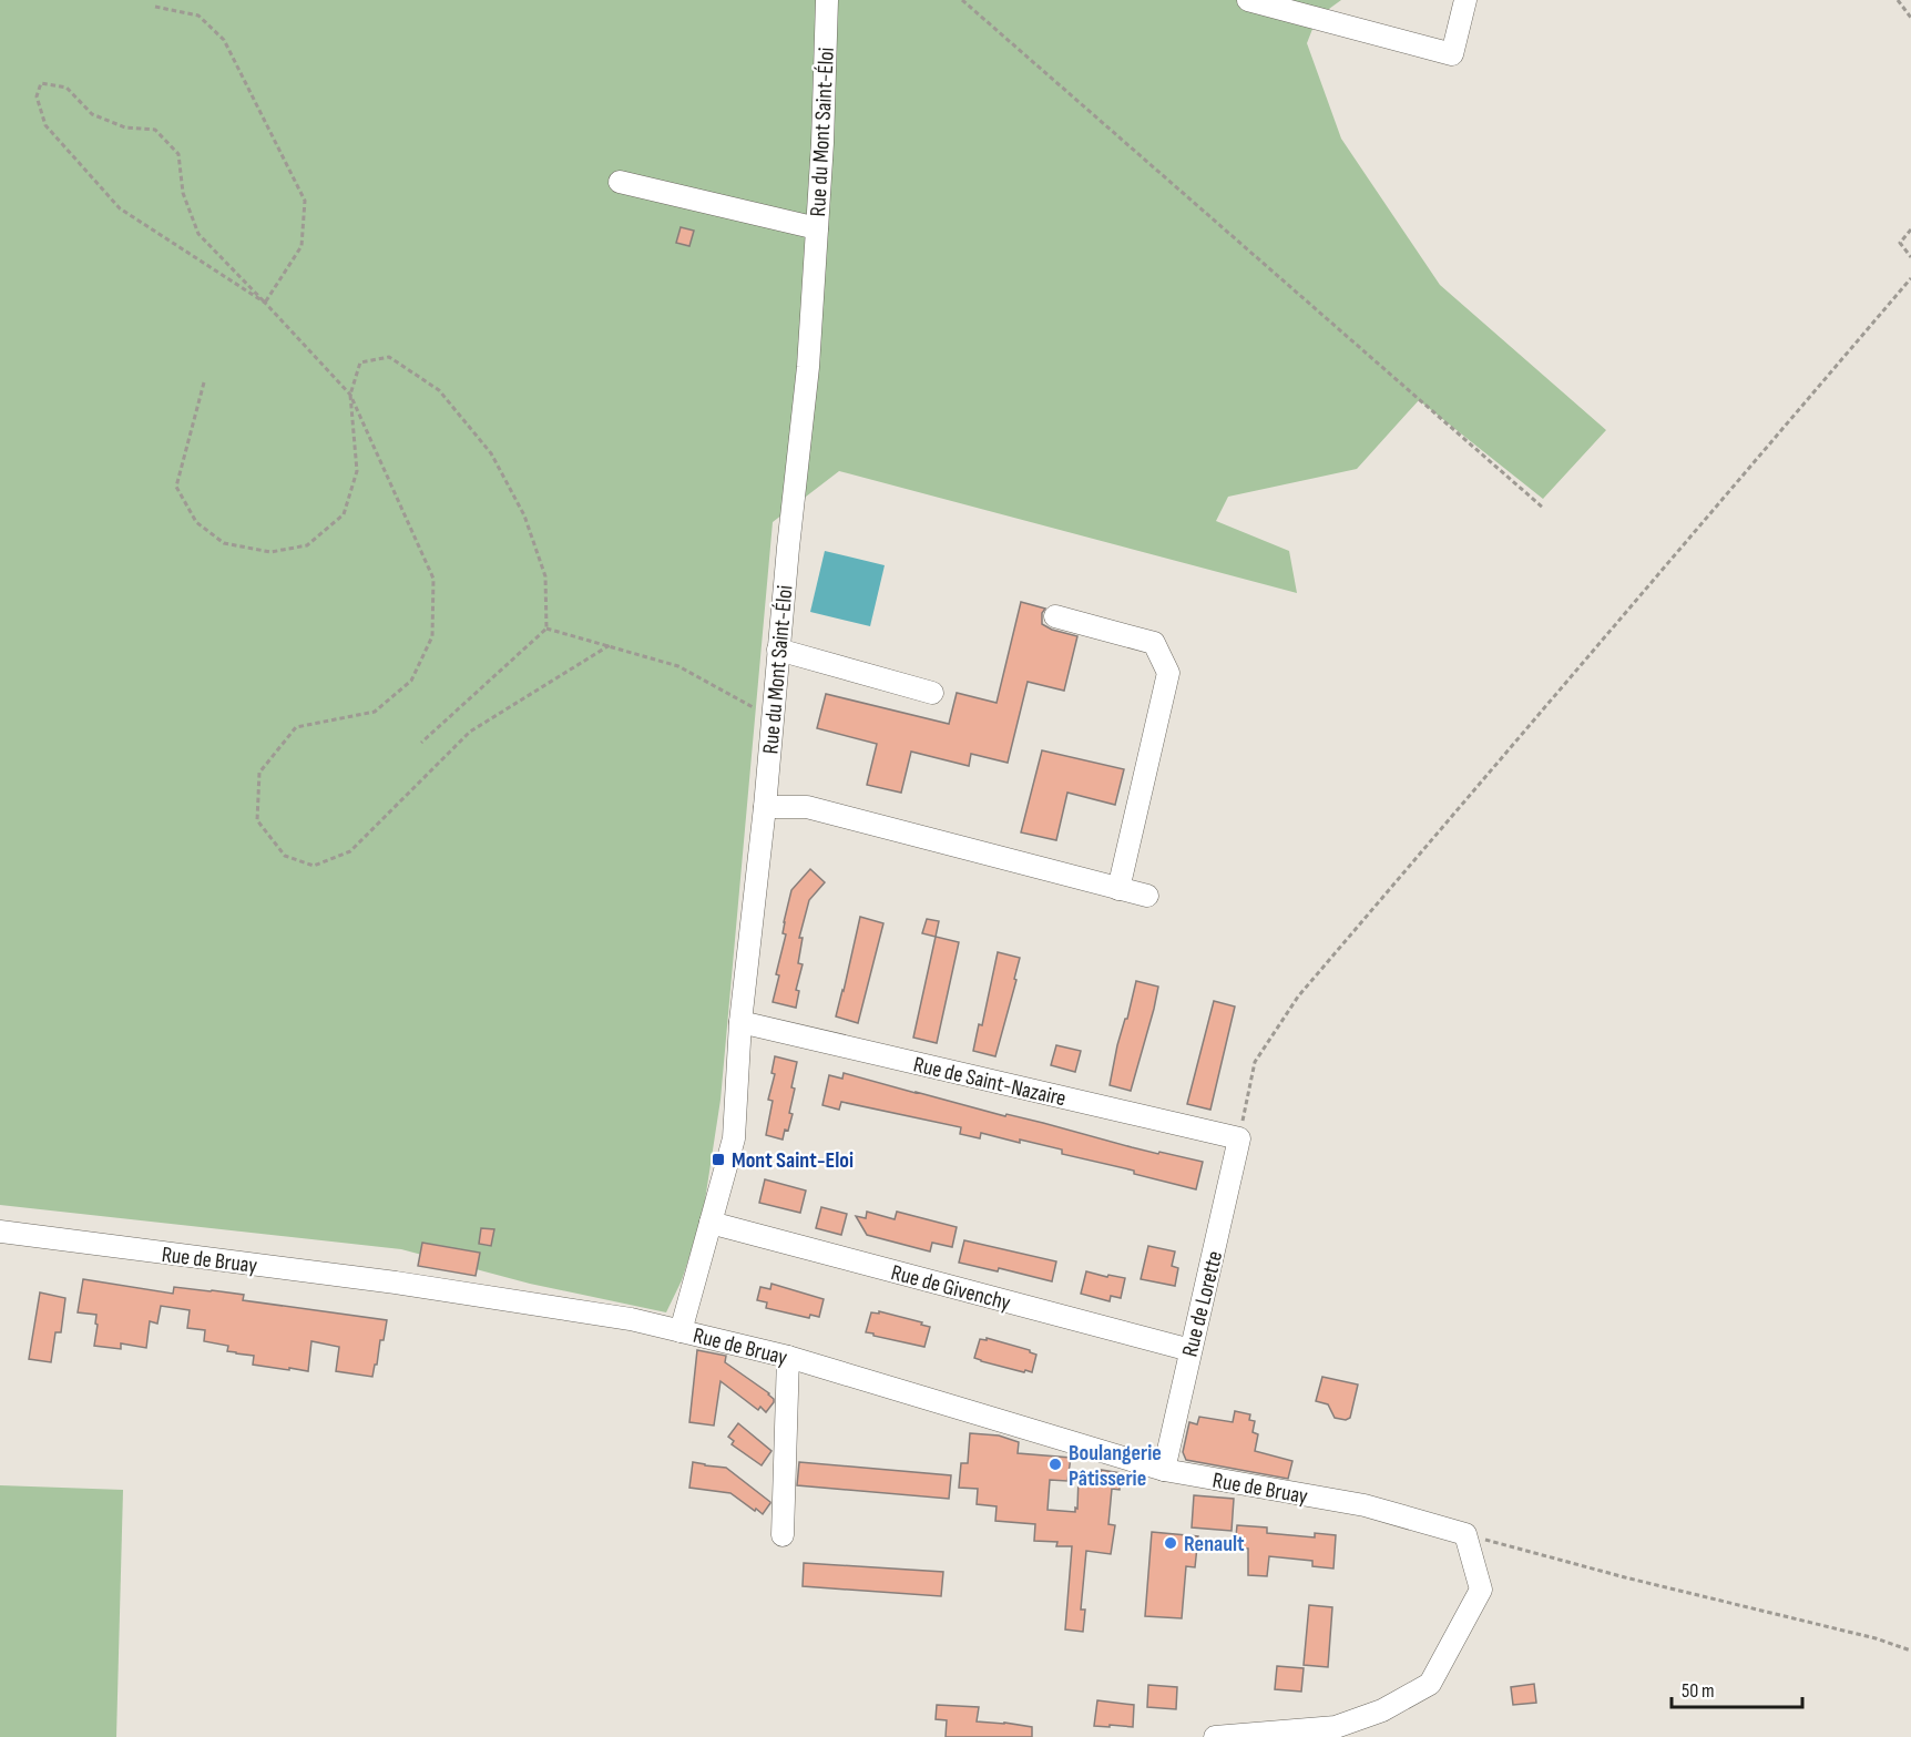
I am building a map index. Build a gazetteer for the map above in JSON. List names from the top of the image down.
{
  "streets": {
    "street": [
      "Rue du Mont Saint-Éloi",
      "Rue de Saint-Nazaire",
      "Rue de Bruay",
      "Rue de Givenchy",
      "Rue de Lorette"
    ]
  },
  "crossings": [
    ["Rue du Mont Saint-Éloi", "Rue de Saint-Nazaire"],
    ["Rue du Mont Saint-Éloi", "Rue de Bruay"],
    ["Rue du Mont Saint-Éloi", "Rue de Givenchy"],
    ["Rue de Saint-Nazaire", "Rue de Lorette"],
    ["Rue de Bruay", "Rue de Lorette"],
    ["Rue de Givenchy", "Rue de Lorette"]
  ],
  "places": {
    "transit": ["Mont Saint-Eloi"],
    "other": ["Boulangerie Pâtisserie", "Renault"]
  },
  "scale_bar": "50 m"
}
